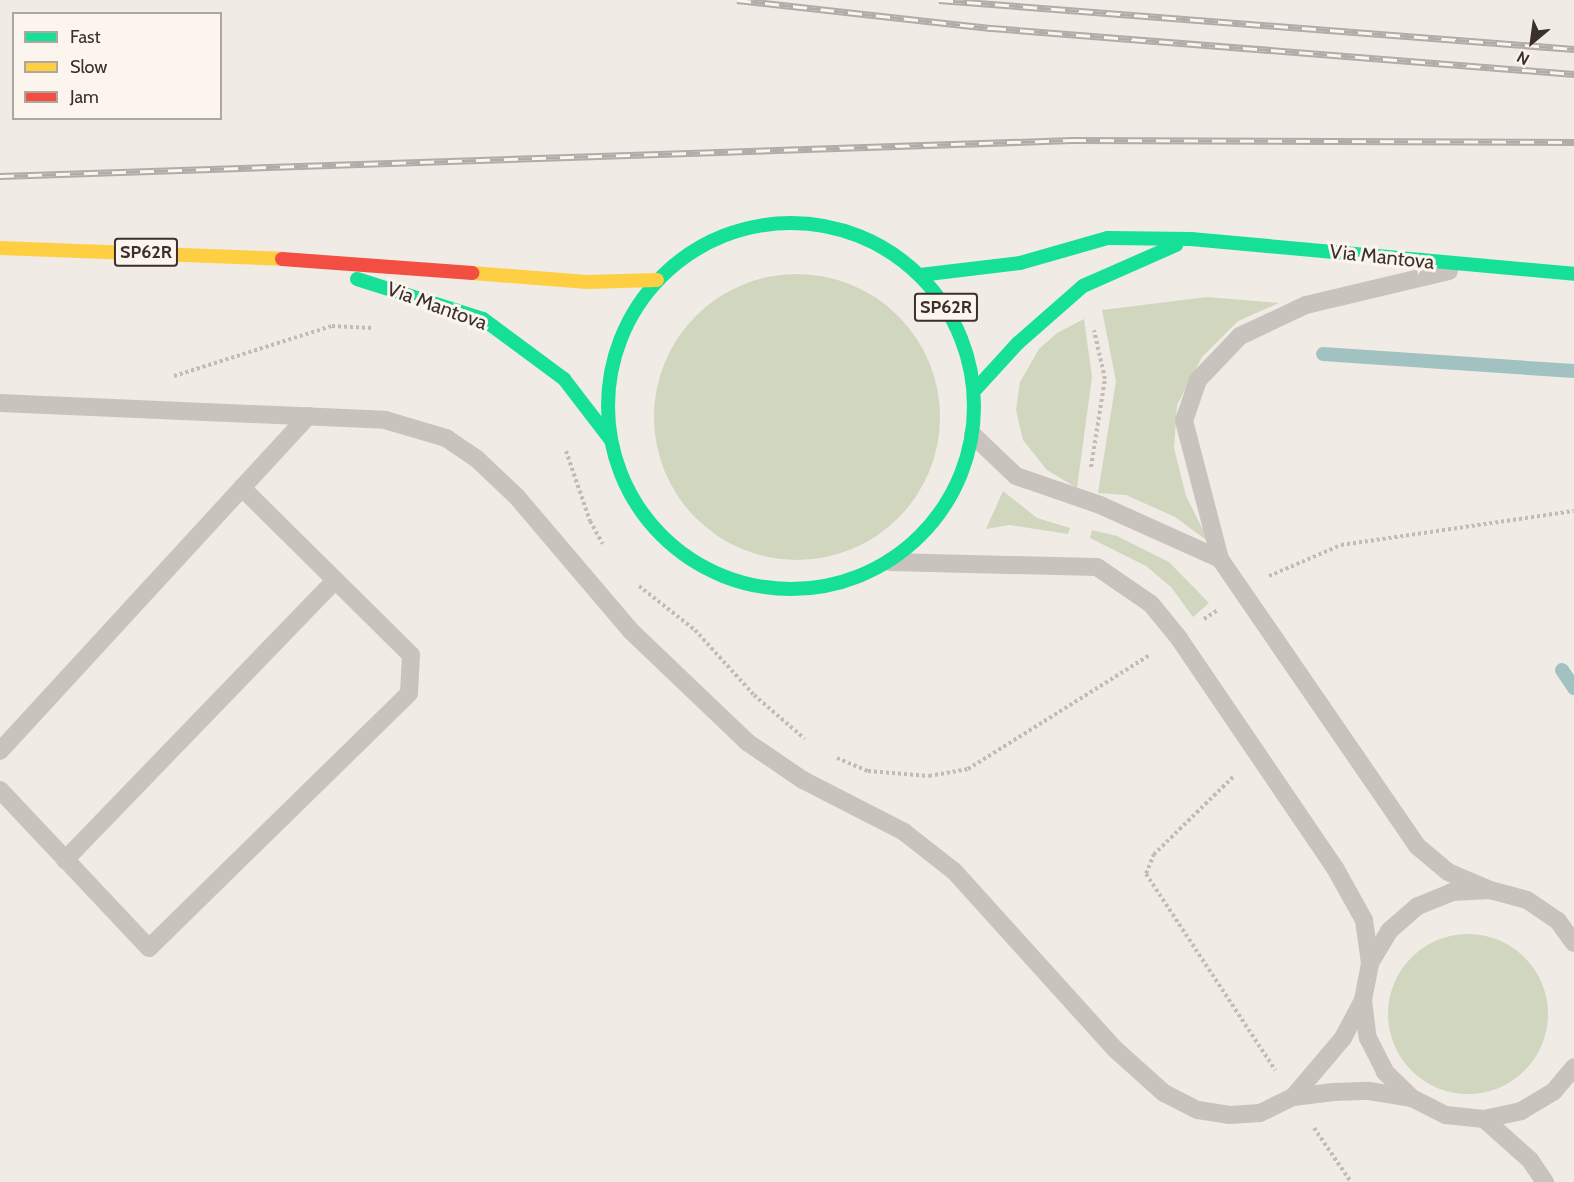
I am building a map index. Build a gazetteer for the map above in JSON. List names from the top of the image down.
{
  "streets": {
    "main road": ["SP62R", "Via Mantova"]
  },
  "legend": ["Fast", "Slow", "Jam"],
  "north": "bottom left"
}
